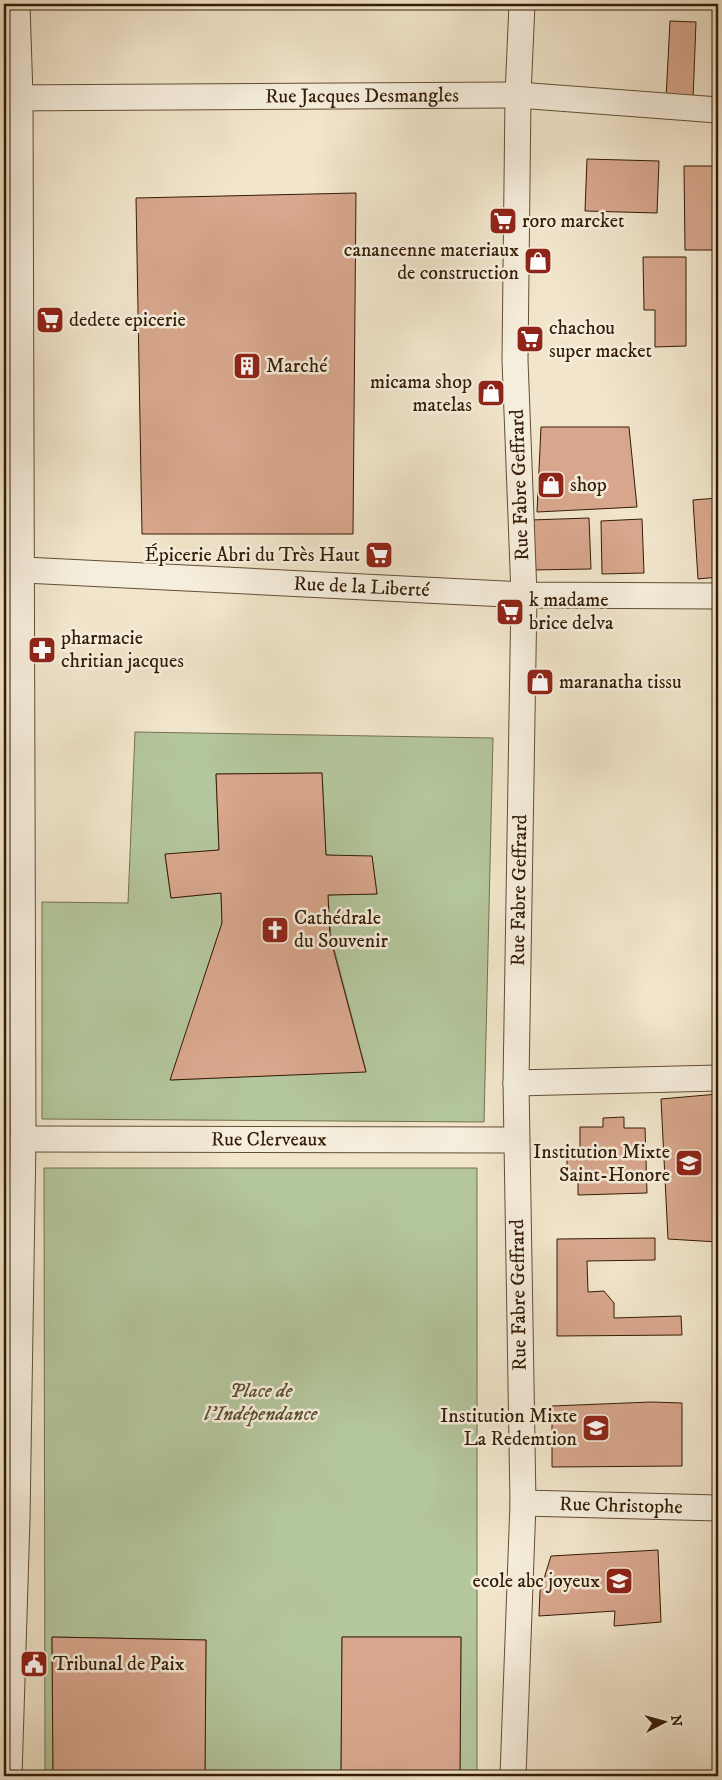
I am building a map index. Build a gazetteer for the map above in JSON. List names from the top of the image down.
{
  "streets": {
    "street": [
      "Rue Jacques Desmangles",
      "Rue Fabre Geffrard",
      "Rue de la Liberté",
      "Rue Clerveaux",
      "Rue Christophe"
    ]
  },
  "crossings": [
    ["Rue Jacques Desmangles", "Rue Fabre Geffrard"],
    ["Rue Fabre Geffrard", "Rue de la Liberté"],
    ["Rue Fabre Geffrard", "Rue Clerveaux"],
    ["Rue Fabre Geffrard", "Rue Christophe"]
  ],
  "parks": ["Place de l'Indépendance"],
  "places": {
    "supermarket": [
      "roro marcket",
      "dedete epicerie",
      "chachou super macket",
      "Épicerie Abri du Très Haut",
      "k madame brice delva"
    ],
    "shop": [
      "cananeenne materiaux de construction",
      "micama shop matelas",
      "shop",
      "maranatha tissu"
    ],
    "building": ["Marché"],
    "pharmacy": ["pharmacie chritian jacques"],
    "church": ["Cathédrale du Souvenir"],
    "school or university": ["Institution Mixte Saint-Honore", "Institution Mixte La Redemtion", "ecole abc joyeux"],
    "public building": ["Tribunal de Paix"]
  },
  "north": "right"
}
